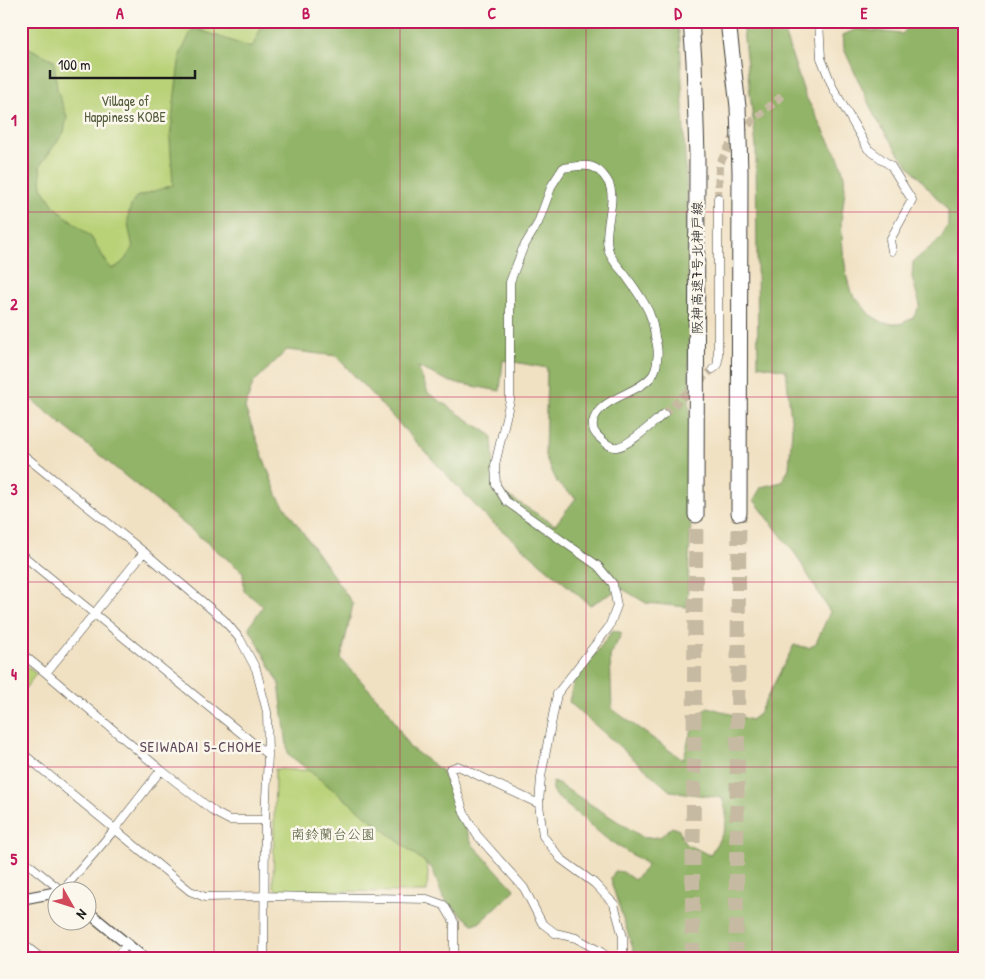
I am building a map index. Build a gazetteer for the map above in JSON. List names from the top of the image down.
{
  "streets": {
    "highway": ["阪神高速7号北神戸線"]
  },
  "districts": ["SEIWADAI 5-CHOME"],
  "parks": ["Village of Happiness KOBE", "南鈴蘭台公園"],
  "scale_bar": "100 m",
  "north": "bottom right",
  "grid": {
    "columns": [
      "A",
      "B",
      "C",
      "D",
      "E"
    ],
    "rows": [
      "1",
      "2",
      "3",
      "4",
      "5"
    ]
  }
}
